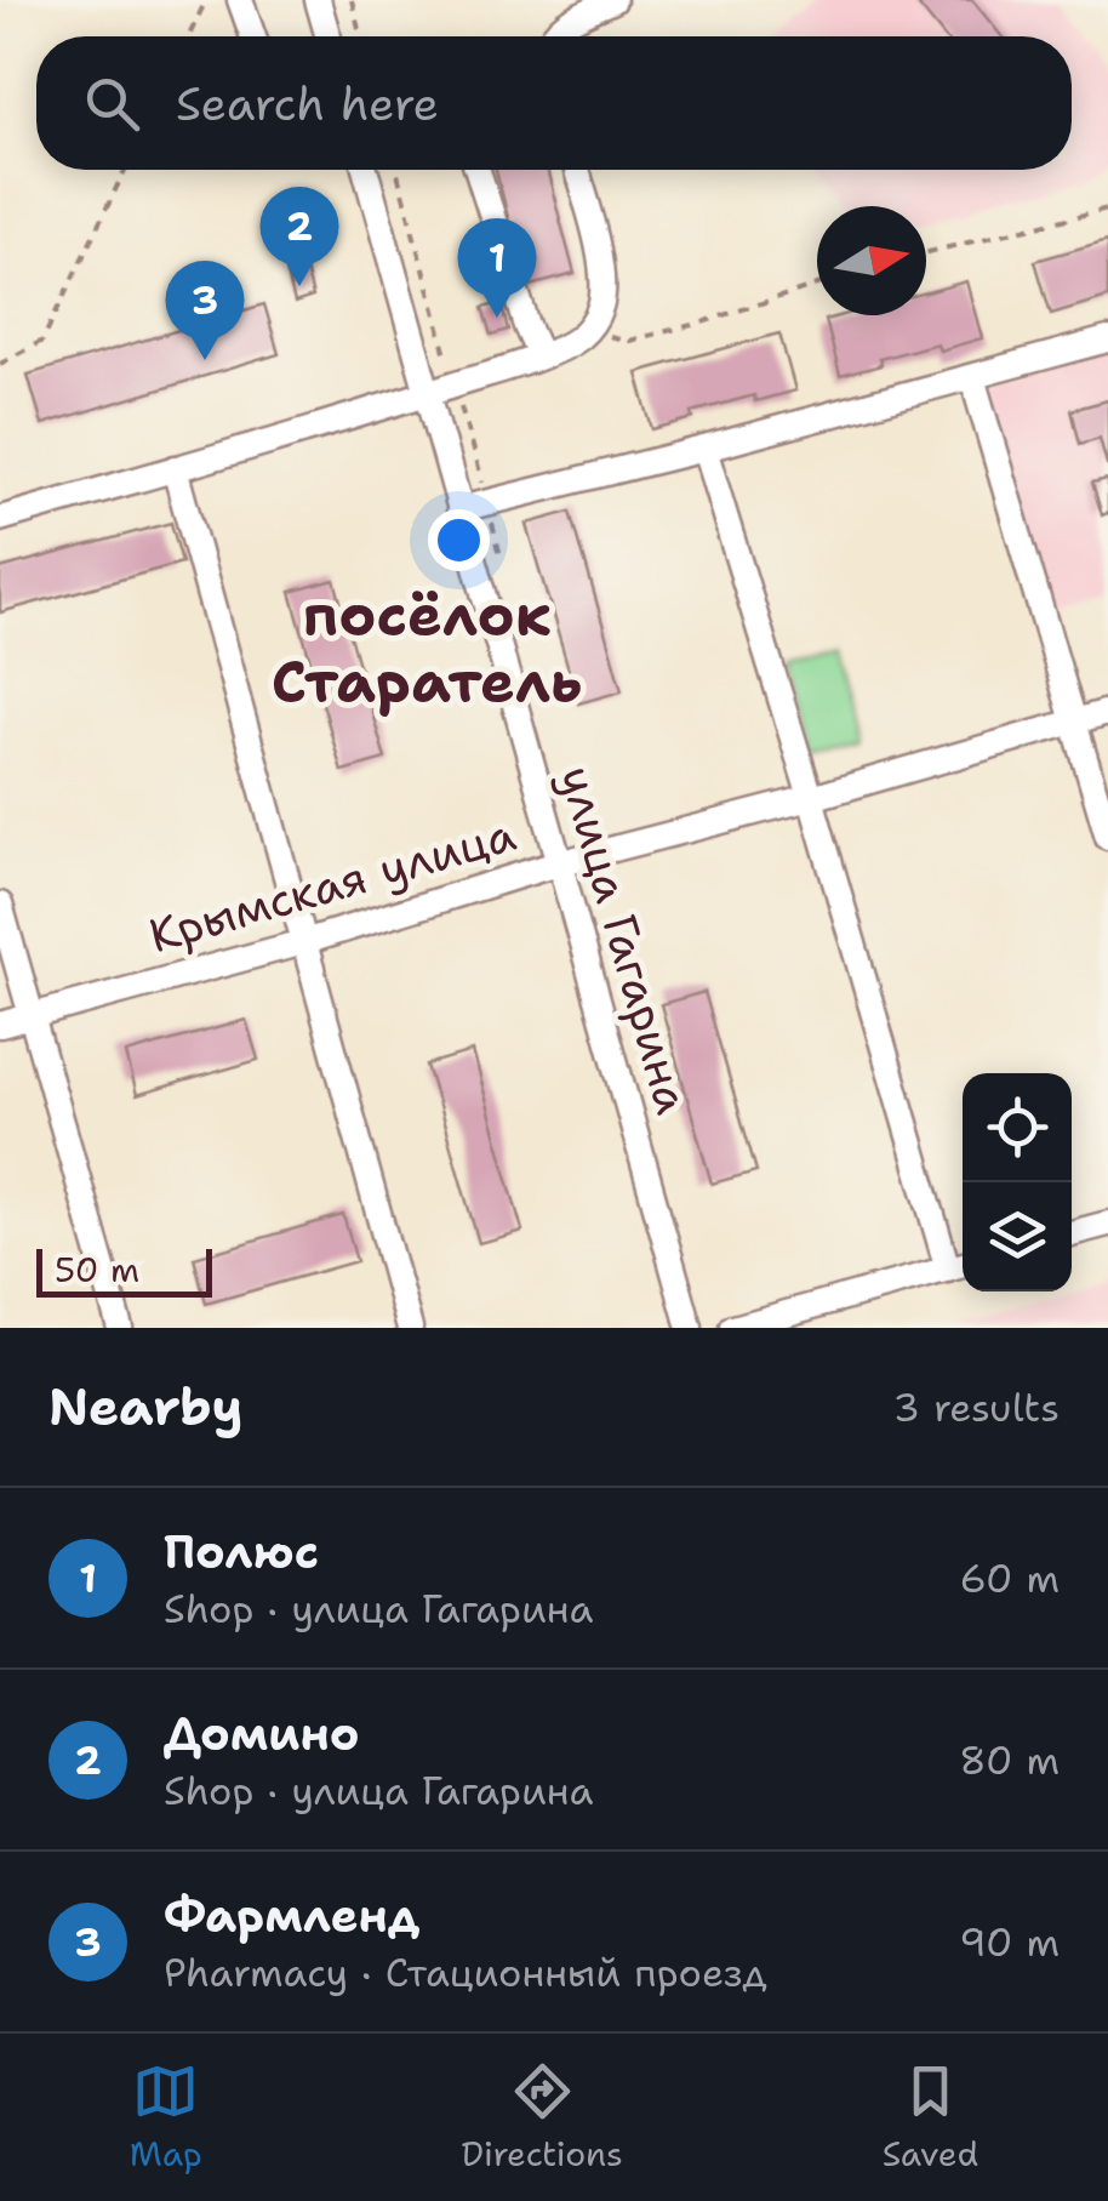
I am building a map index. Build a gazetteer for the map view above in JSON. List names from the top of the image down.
{
  "streets": {
    "street": ["Крымская улица", "улица Гагарина"]
  },
  "crossings": [
    ["Крымская улица", "улица Гагарина"]
  ],
  "districts": ["посёлок Старатель"],
  "scale_bar": "50 m",
  "north": "right",
  "page": {
    "search": "Search here",
    "pins": ["2", "1", "3"],
    "scale": "50 m",
    "heading": ["Nearby", "3 results"],
    "list": [
      {
        "mark": "1",
        "name": "Полюс",
        "note": "Shop · улица Гагарина",
        "value": "60 m"
      },
      {
        "mark": "2",
        "name": "Домино",
        "note": "Shop · улица Гагарина",
        "value": "80 m"
      },
      {
        "mark": "3",
        "name": "Фармленд",
        "note": "Pharmacy · Стационный проезд",
        "value": "90 m"
      }
    ],
    "nav": ["Map", "Directions", "Saved"]
  }
}
